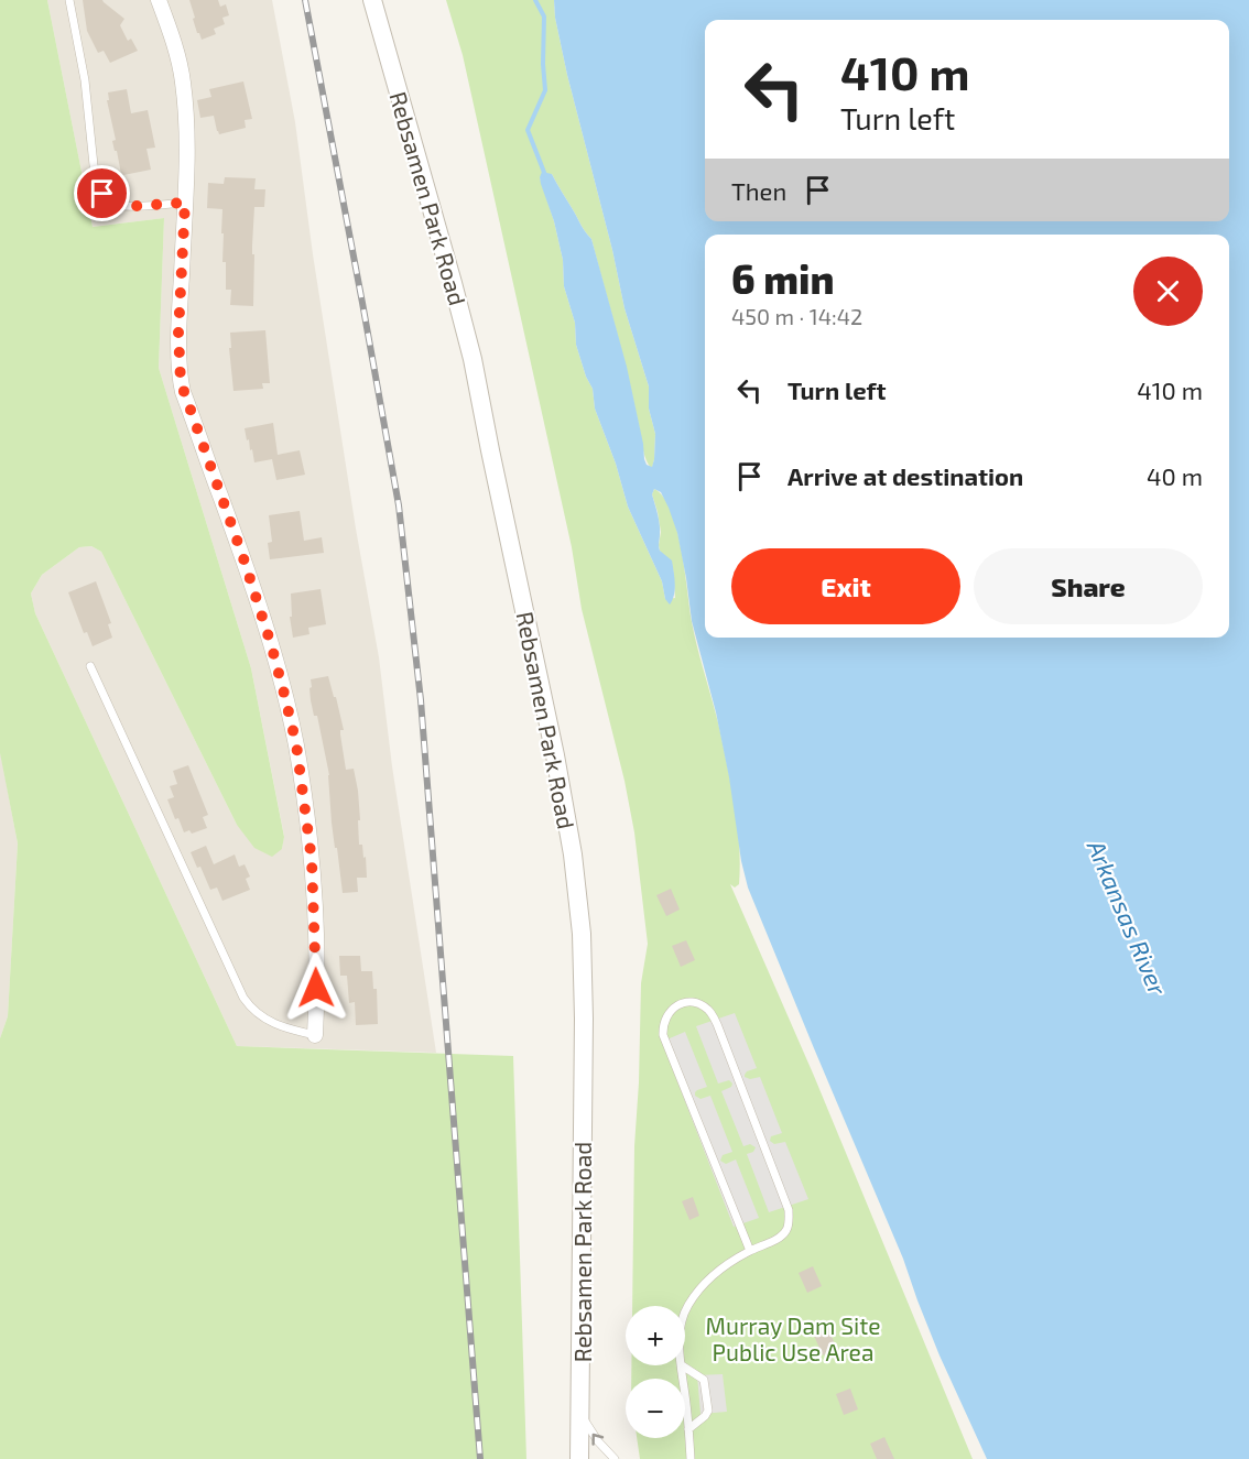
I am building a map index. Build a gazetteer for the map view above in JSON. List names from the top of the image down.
{
  "streets": {
    "street": ["Rebsamen Park Road"]
  },
  "water": ["Arkansas River"],
  "parks": ["Murray Dam Site Public Use Area"],
  "page": {
    "turn": ["410 m", "Turn left"],
    "then": "Then",
    "heading": ["6 min", "450 m · 14:42"],
    "list": [
      {
        "name": "Turn left",
        "value": "410 m"
      },
      {
        "name": "Arrive at destination",
        "value": "40 m"
      }
    ],
    "buttons": ["Exit", "Share"],
    "map_buttons": ["+", "−"]
  }
}
